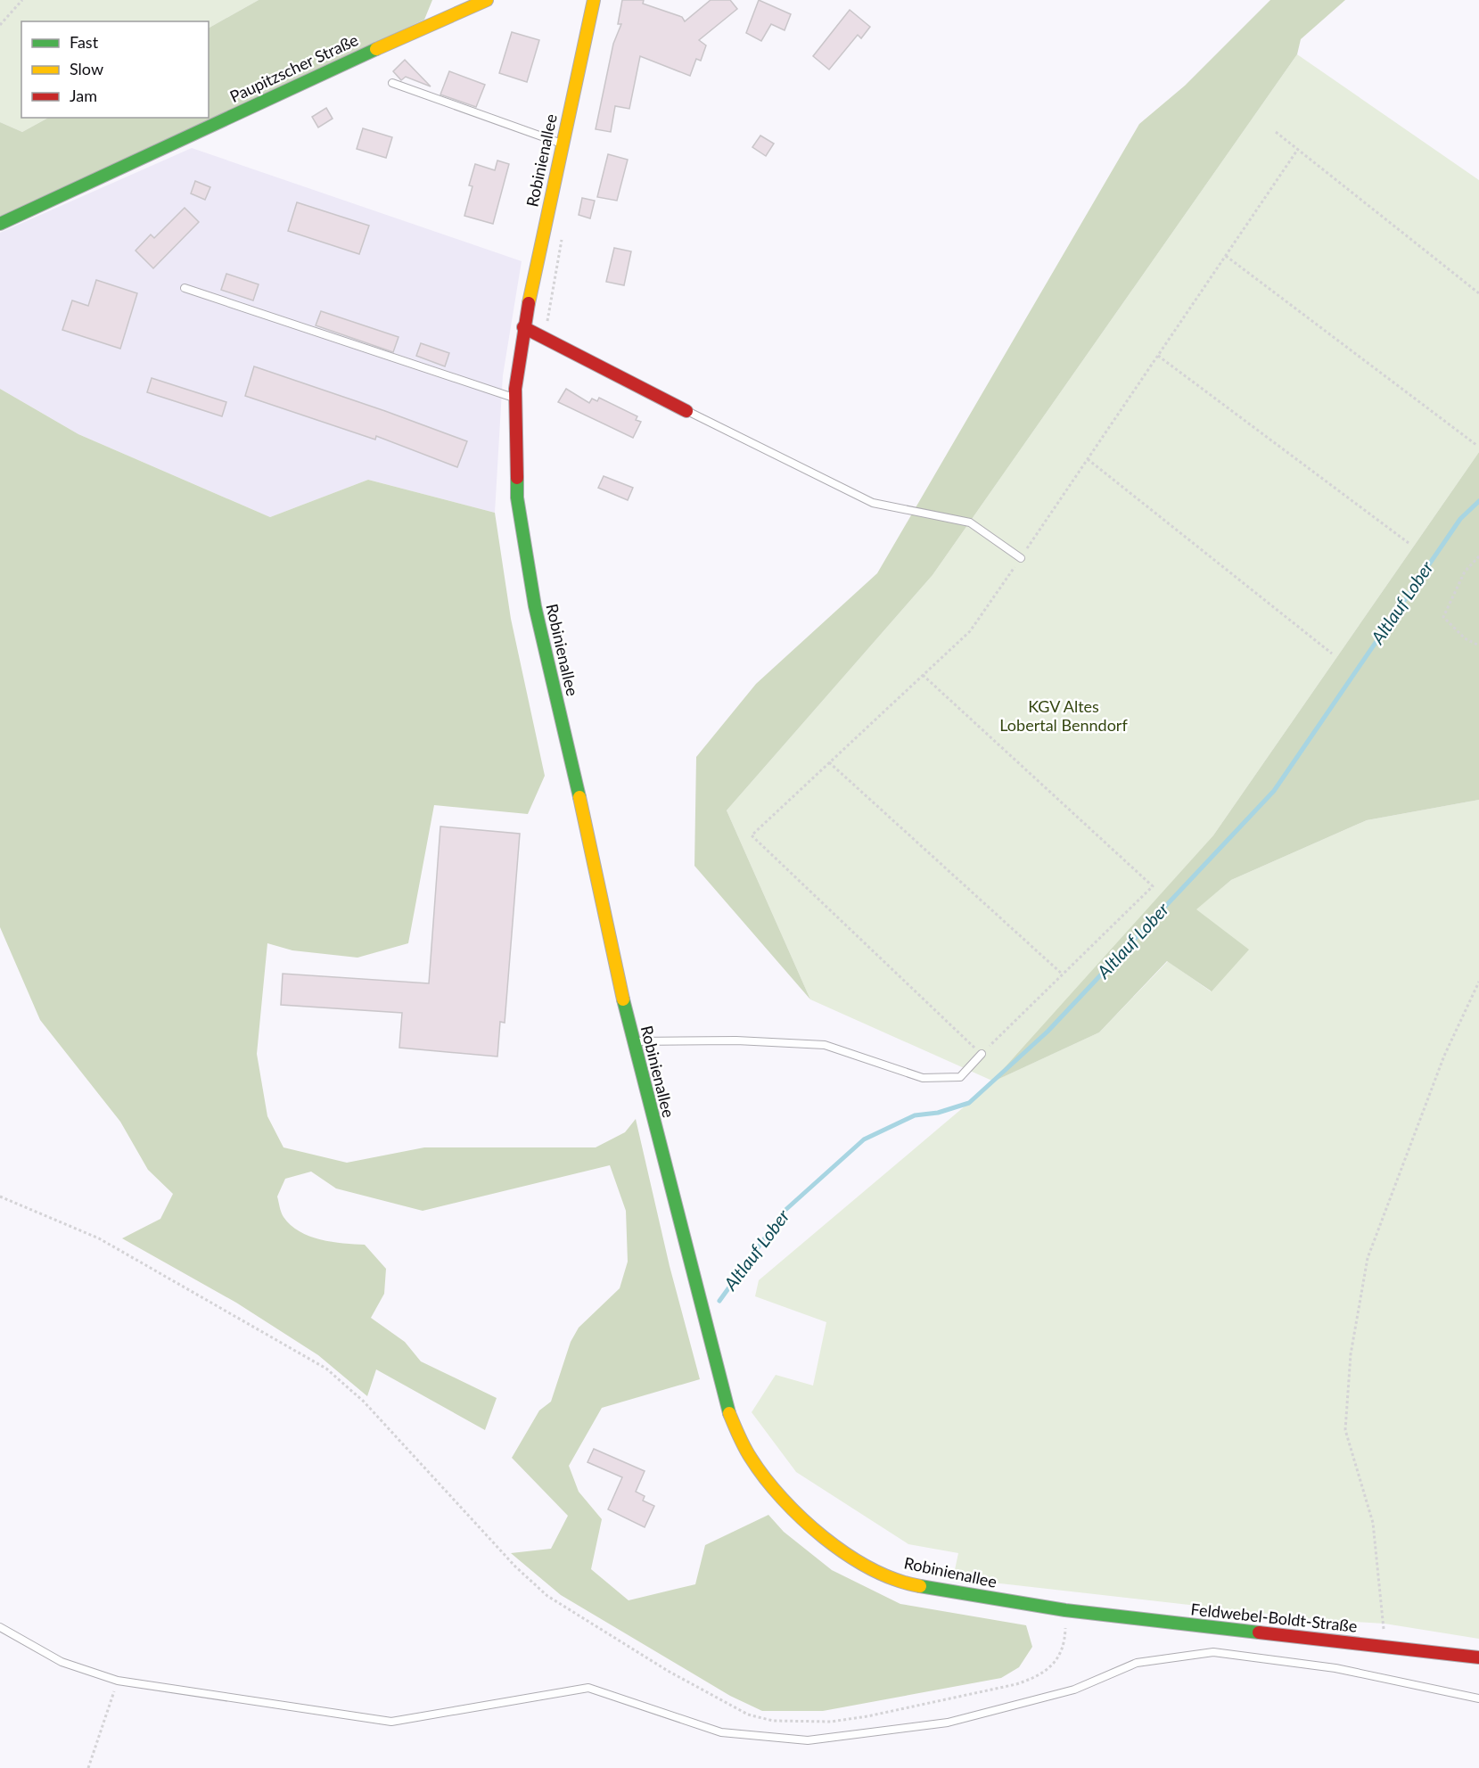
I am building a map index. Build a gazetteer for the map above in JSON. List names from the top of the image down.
{
  "streets": {
    "street": ["Paupitzscher Straße", "Robinienallee", "Feldwebel-Boldt-Straße"]
  },
  "crossings": [
    ["Robinienallee", "Feldwebel-Boldt-Straße"]
  ],
  "water": ["Altlauf Lober"],
  "parks": ["KGV Altes Lobertal Benndorf"],
  "legend": ["Fast", "Slow", "Jam"]
}
